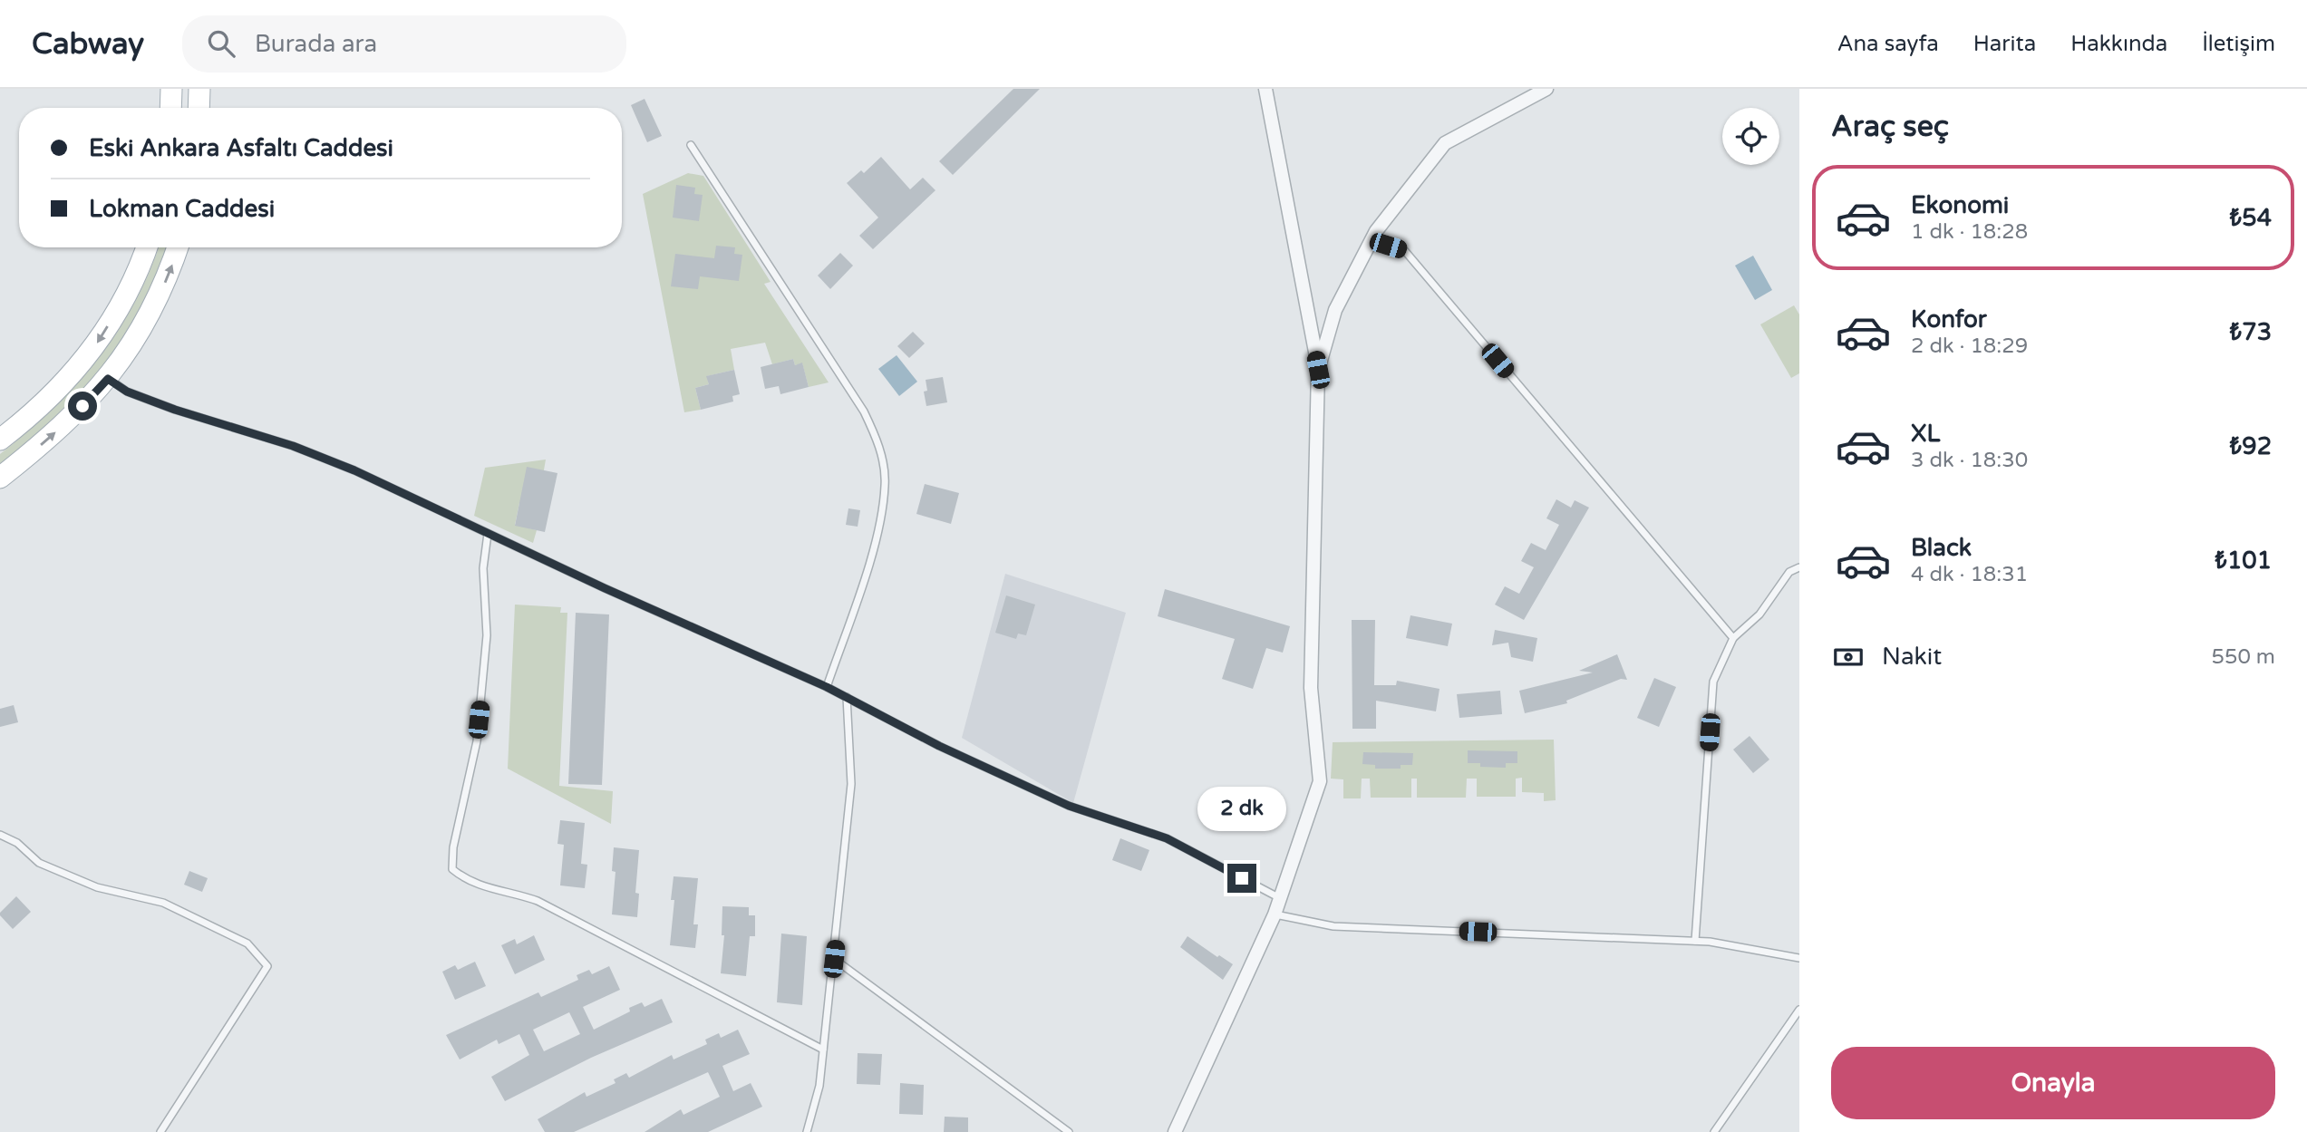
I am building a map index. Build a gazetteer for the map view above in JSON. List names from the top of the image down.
{
  "page": {
    "header": "Cabway",
    "search": "Burada ara",
    "nav": [
      "Ana sayfa",
      "Harita",
      "Hakkında",
      "İletişim"
    ],
    "heading": "Araç seç",
    "banner": ["Eski Ankara Asfaltı Caddesi", "Lokman Caddesi"],
    "list": [
      {
        "name": "Ekonomi",
        "note": "1 dk · 18:28",
        "value": "₺54"
      },
      {
        "name": "Konfor",
        "note": "2 dk · 18:29",
        "value": "₺73"
      },
      {
        "name": "XL",
        "note": "3 dk · 18:30",
        "value": "₺92"
      },
      {
        "name": "Black",
        "note": "4 dk · 18:31",
        "value": "₺101"
      }
    ],
    "pay": ["Nakit", "550 m"],
    "bubble": "2 dk",
    "buttons": "Onayla"
  }
}
